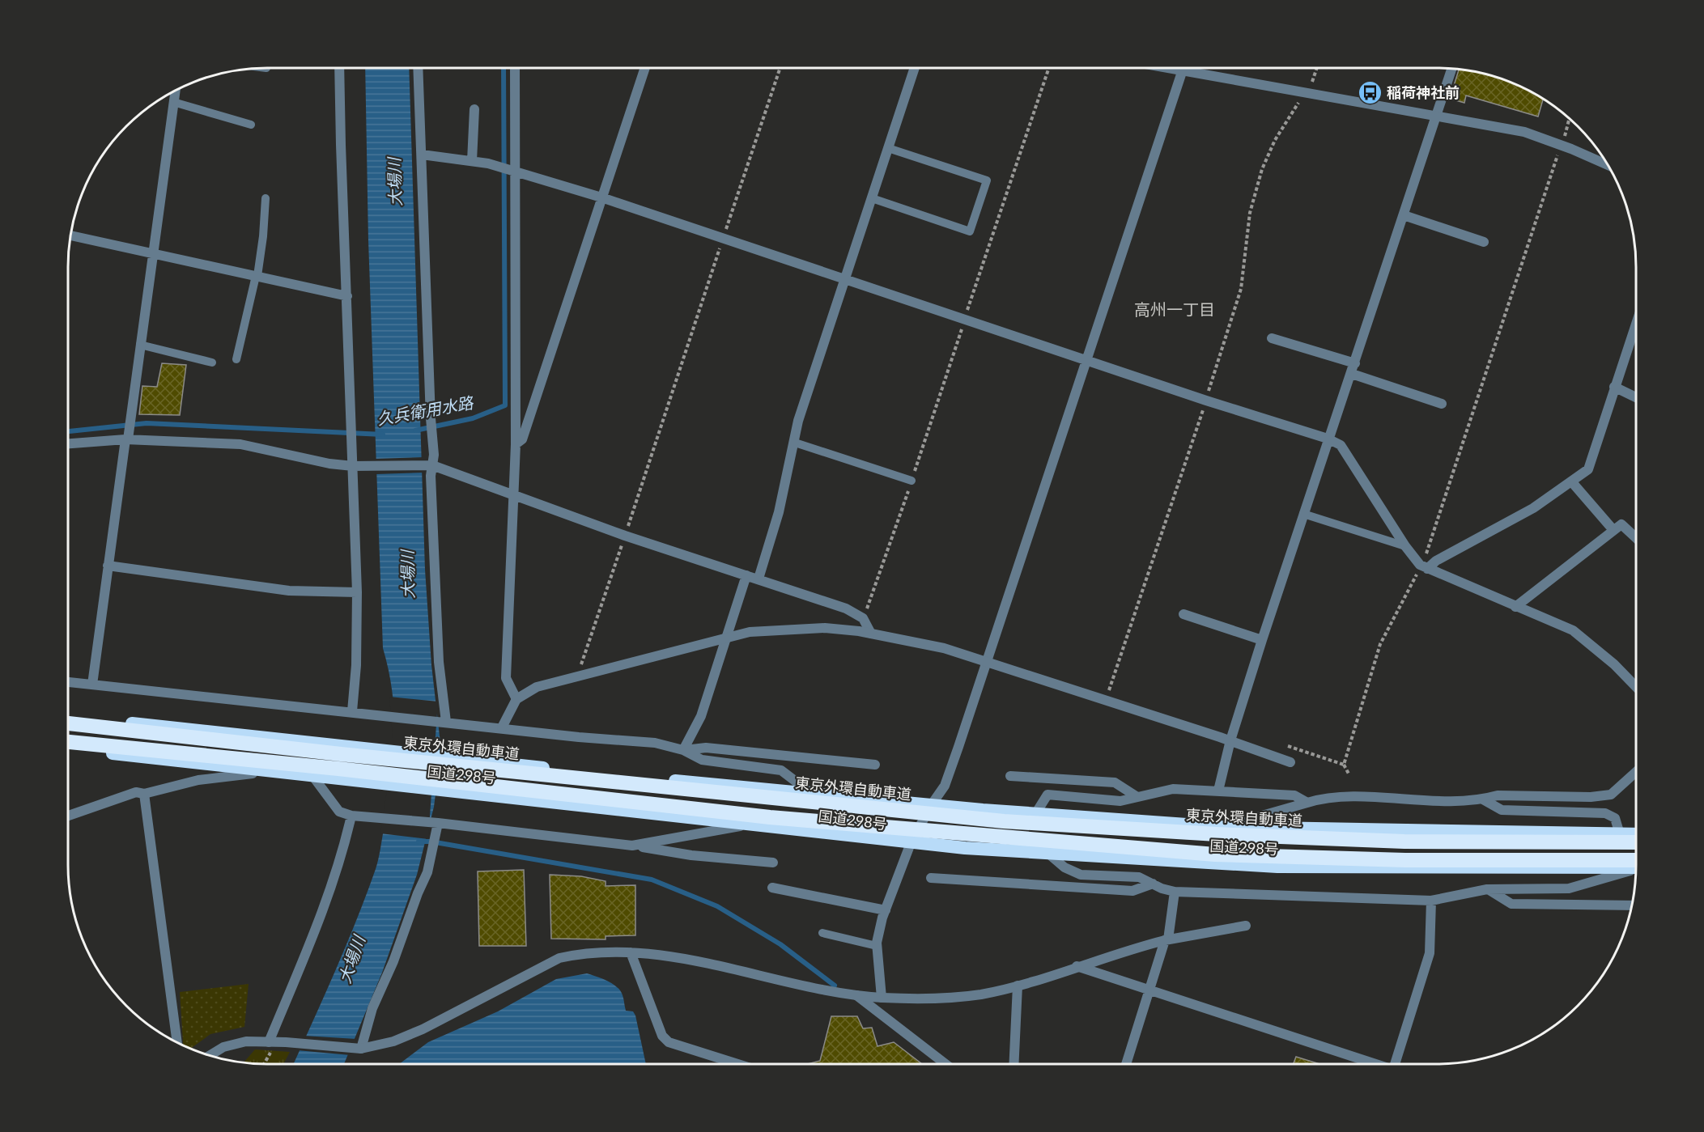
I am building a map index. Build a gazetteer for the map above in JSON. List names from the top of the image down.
{
  "streets": {
    "highway": ["東京外環自動車道", "国道298号"]
  },
  "districts": ["高州一丁目"],
  "water": ["大場川", "久兵衛用水路"],
  "places": {
    "bus stop": ["稲荷神社前"]
  }
}
